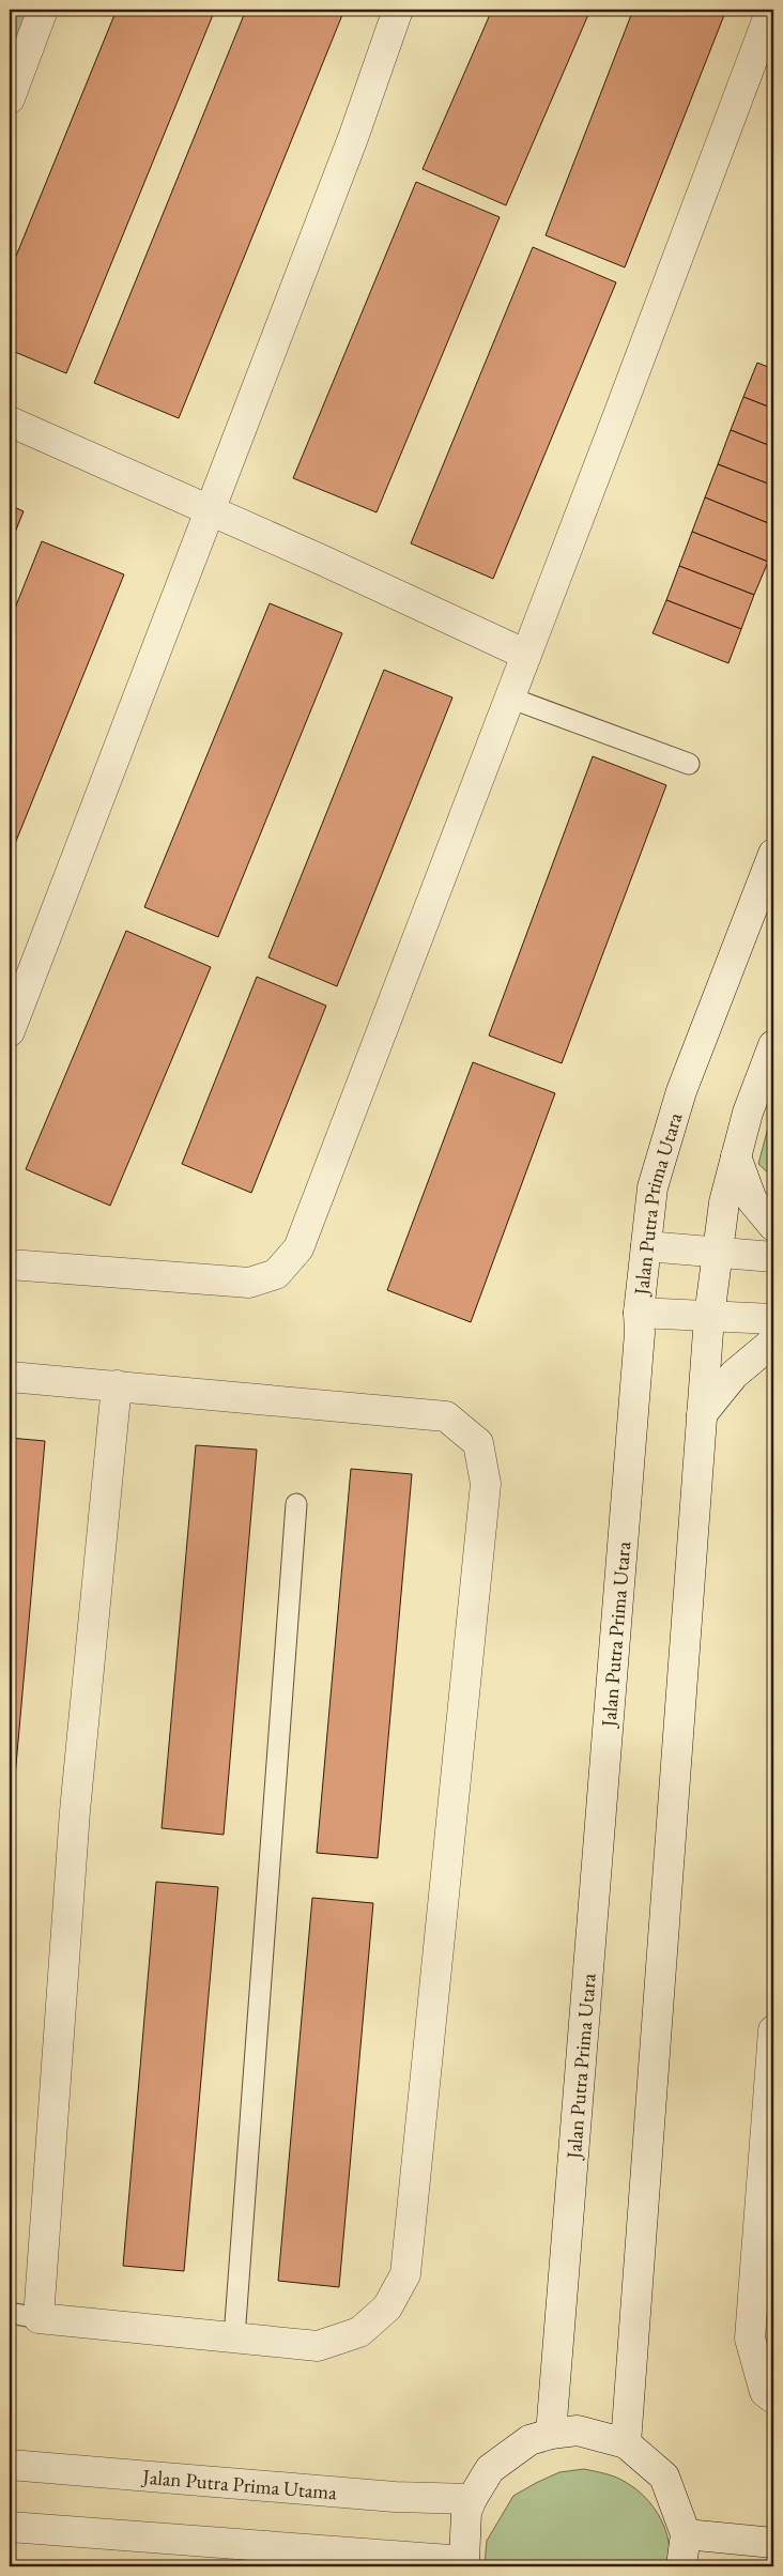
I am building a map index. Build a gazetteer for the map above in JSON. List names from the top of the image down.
{
  "streets": {
    "street": ["Jalan Putra Prima Utara", "Jalan Putra Prima Utama"]
  }
}
